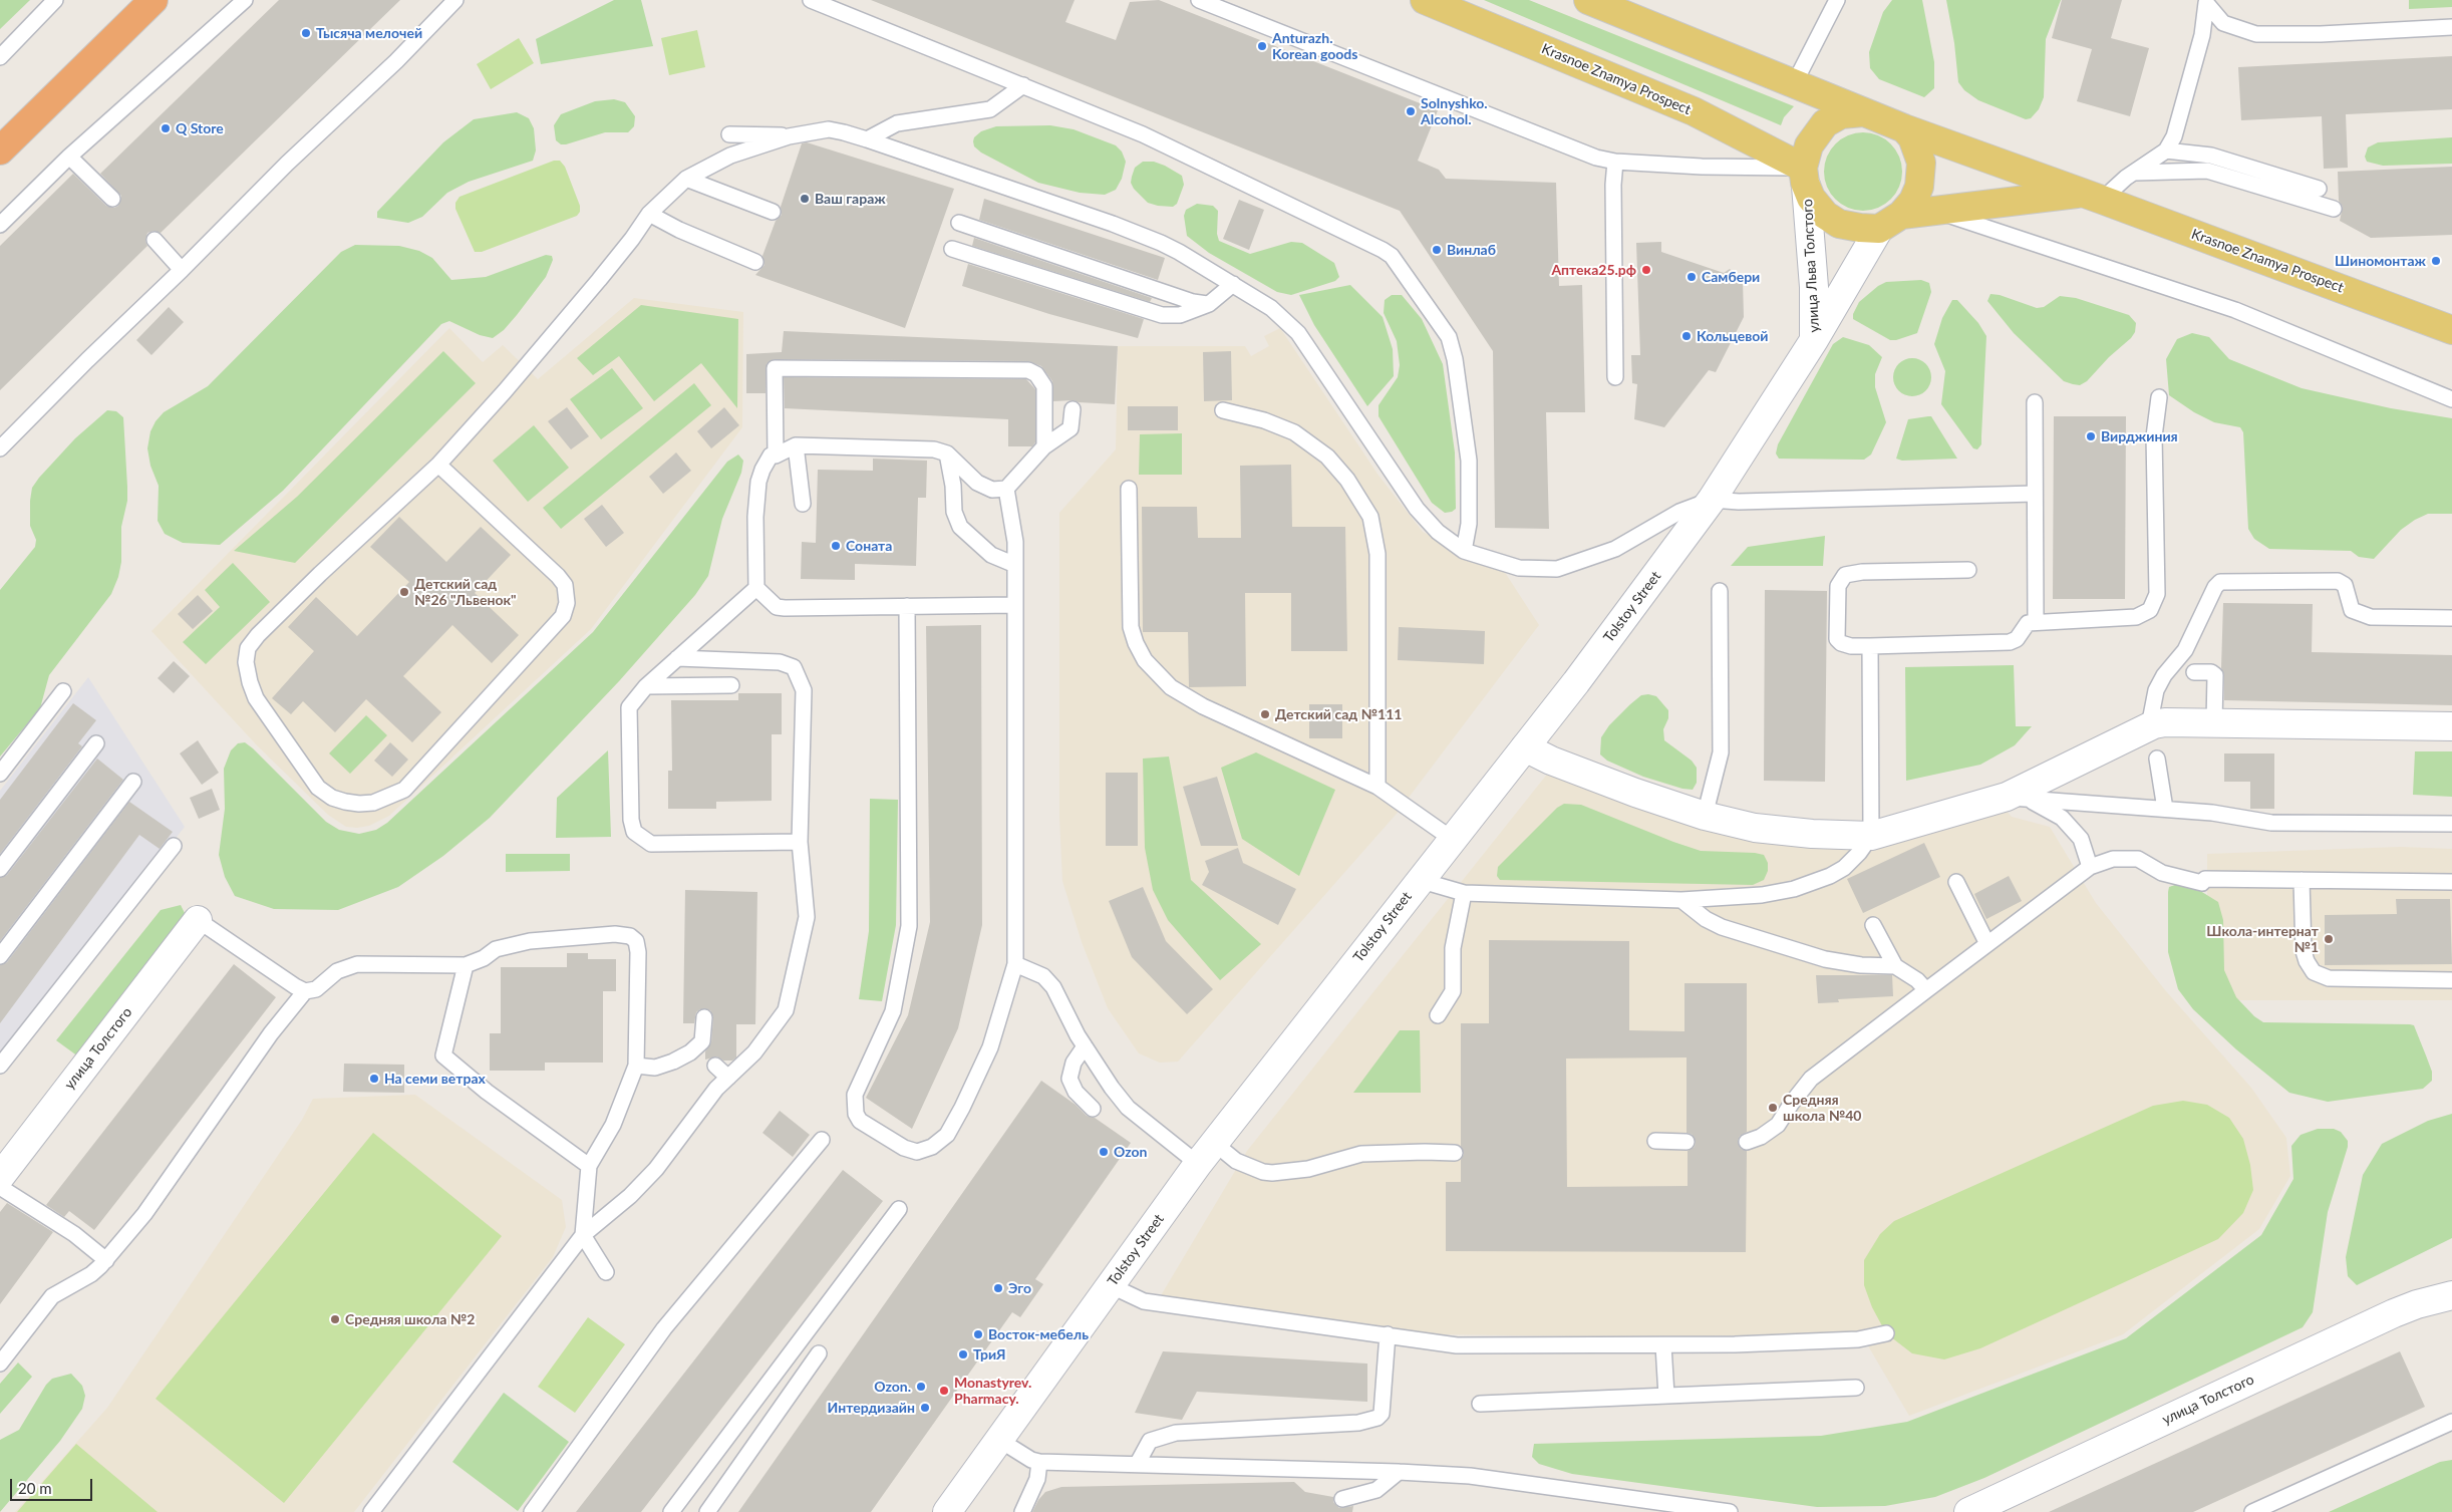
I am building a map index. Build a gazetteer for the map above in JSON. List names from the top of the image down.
{
  "streets": {
    "main road": ["Krasnoe Znamya Prospect"],
    "street": ["улица Льва Толстого", "Tolstoy Street", "улица Толстого"]
  },
  "crossings": [
    ["Krasnoe Znamya Prospect", "улица Льва Толстого"],
    ["улица Льва Толстого", "Tolstoy Street"]
  ],
  "places": [
    "Тысяча мелочей",
    "Anturazh. Korean goods",
    "Solnyshko. Alcohol.",
    "Q Store",
    "Ваш гараж",
    "Винлаб",
    "Шиномонтаж",
    "Аптека25.рф",
    "Самбери",
    "Кольцевой",
    "Вирджиния",
    "Соната",
    "Детский сад №26 \"Львенок\"",
    "Детский сад №111",
    "Школа-интернат №1",
    "На семи ветрах",
    "Средняя школа №40",
    "Ozon",
    "Эго",
    "Средняя школа №2",
    "Восток-мебель",
    "ТриЯ",
    "Ozon.",
    "Monastyrev. Pharmacy.",
    "Интердизайн"
  ],
  "scale_bar": "20 m"
}
